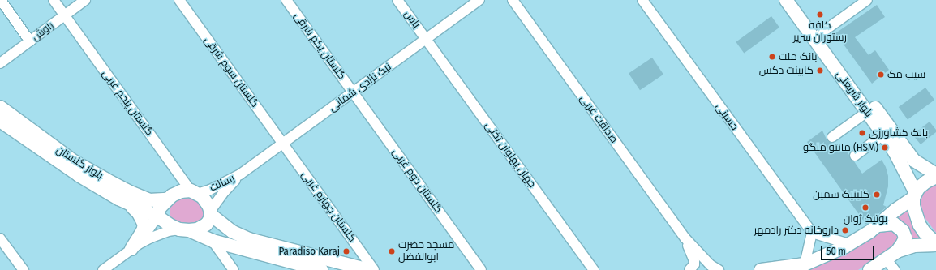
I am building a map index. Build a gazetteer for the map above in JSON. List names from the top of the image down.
{
  "streets": {
    "main road": ["بلوار شریعتی", "بلوار گلستان"],
    "street": [
      "یاس",
      "راوش",
      "گلستان یکم شرقی",
      "گلستان سوم شرقی",
      "نیک نژادی شمالی",
      "گلستان پنجم غربی",
      "حسینی",
      "صداقت غربی",
      "جهان پهلوان تختی",
      "گلستان دوم غربی",
      "رسالت",
      "گلستان چهارم غربی"
    ]
  },
  "crossings": [
    ["یاس", "نیک نژادی شمالی"],
    ["یاس", "جهان پهلوان تختی"],
    ["راوش", "گلستان پنجم غربی"],
    ["گلستان یکم شرقی", "نیک نژادی شمالی"],
    ["گلستان یکم شرقی", "گلستان دوم غربی"],
    ["گلستان سوم شرقی", "نیک نژادی شمالی"],
    ["گلستان سوم شرقی", "گلستان چهارم غربی"],
    ["نیک نژادی شمالی", "جهان پهلوان تختی"],
    ["نیک نژادی شمالی", "گلستان دوم غربی"],
    ["نیک نژادی شمالی", "رسالت"],
    ["نیک نژادی شمالی", "گلستان چهارم غربی"],
    ["گلستان پنجم غربی", "بلوار گلستان"],
    ["گلستان پنجم غربی", "رسالت"],
    ["بلوار گلستان", "رسالت"]
  ],
  "places": [
    "کافه رستوران سریر",
    "بانک ملت",
    "کابینت دکس",
    "سیب مک",
    "بانک کشاورزی",
    "مانتو منگو (HSM)",
    "کلینیک سمین",
    "بوتیک ژوان",
    "داروخانه دکتر رادمهر",
    "Paradiso Karaj",
    "مسجد حضرت ابوالفضل"
  ],
  "scale_bar": "50 m"
}
